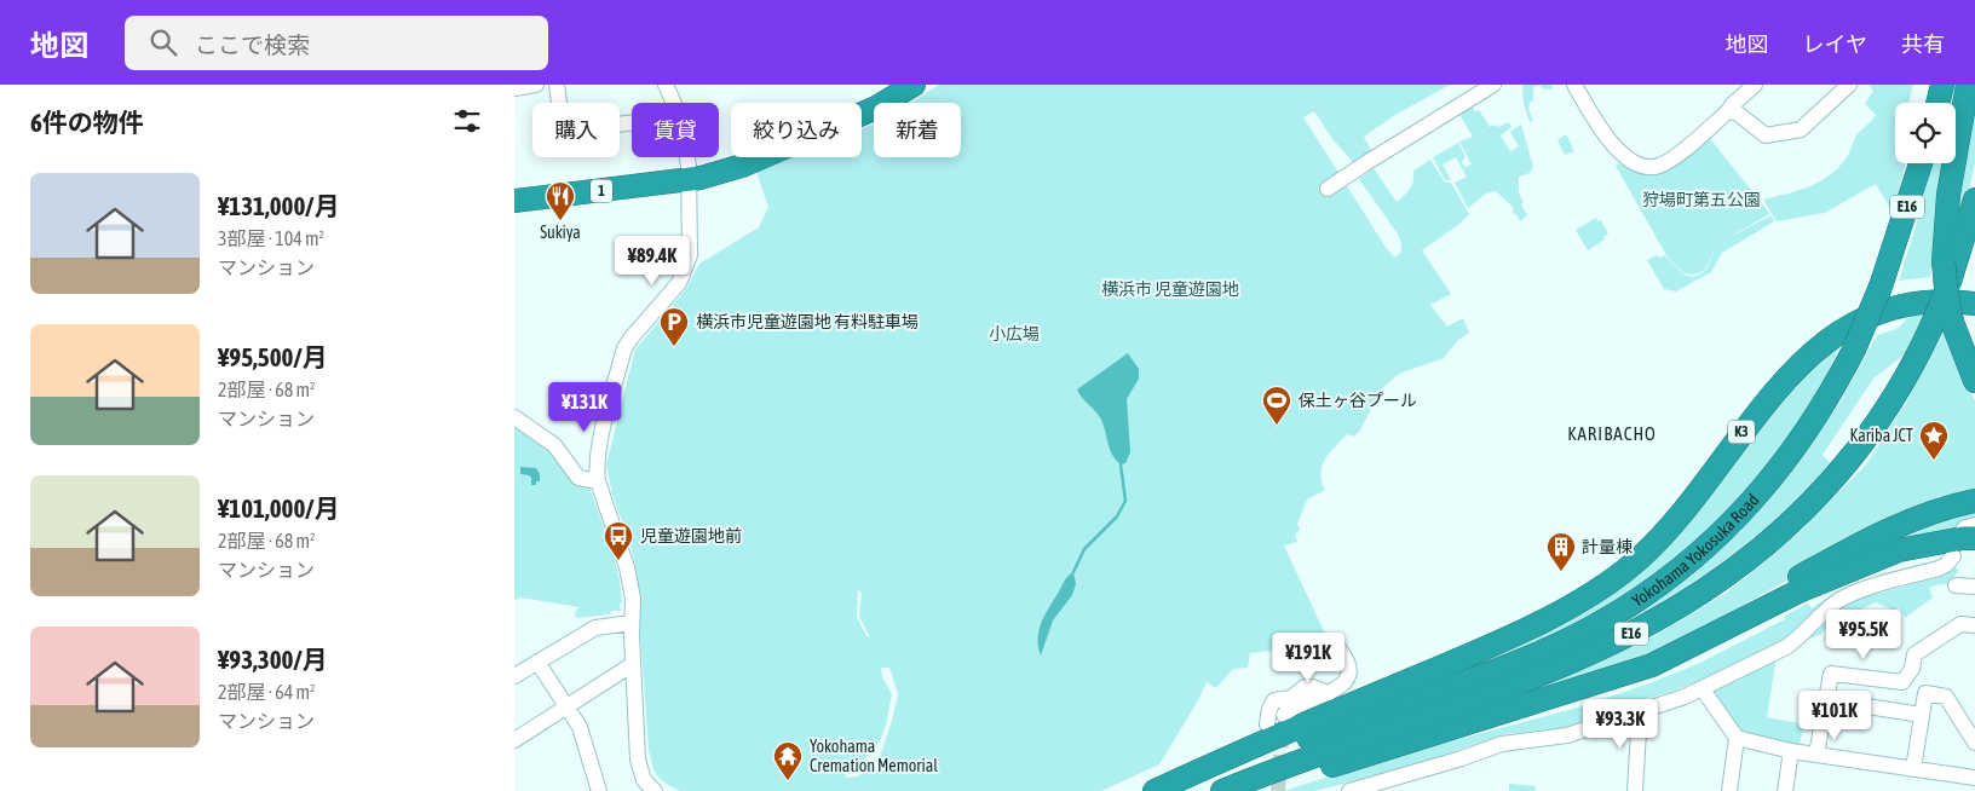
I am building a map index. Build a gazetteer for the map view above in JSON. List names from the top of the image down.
{
  "streets": {
    "highway": [
      "1",
      "E16",
      "K3",
      "Yokohama Yokosuka Road"
    ]
  },
  "crossings": [
    ["K3", "Yokohama Yokosuka Road"]
  ],
  "districts": ["KARIBACHO"],
  "parks": ["狩場町第五公園", "横浜市 児童遊園地", "小広場"],
  "places": {
    "restaurant": ["Sukiya"],
    "parking": ["横浜市児童遊園地 有料駐車場"],
    "sports": ["保土ヶ谷プール"],
    "place": ["Kariba JCT"],
    "bus stop": ["児童遊園地前"],
    "building": ["計量棟"],
    "temple": ["Yokohama Cremation Memorial"]
  },
  "page": {
    "header": "地図",
    "search": "ここで検索",
    "nav": ["地図", "レイヤ", "共有"],
    "heading": "6件の物件",
    "chip": [
      "購入",
      "賃貸",
      "絞り込み",
      "新着"
    ],
    "list": [
      {
        "name": "¥131,000/月",
        "note": "3部屋 · 104 m² · マンション"
      },
      {
        "name": "¥95,500/月",
        "note": "2部屋 · 68 m² · マンション"
      },
      {
        "name": "¥101,000/月",
        "note": "2部屋 · 68 m² · マンション"
      },
      {
        "name": "¥93,300/月",
        "note": "2部屋 · 64 m² · マンション"
      }
    ],
    "price": [
      "¥89.4K",
      "¥131K",
      "¥95.5K",
      "¥191K",
      "¥101K",
      "¥93.3K"
    ]
  }
}
